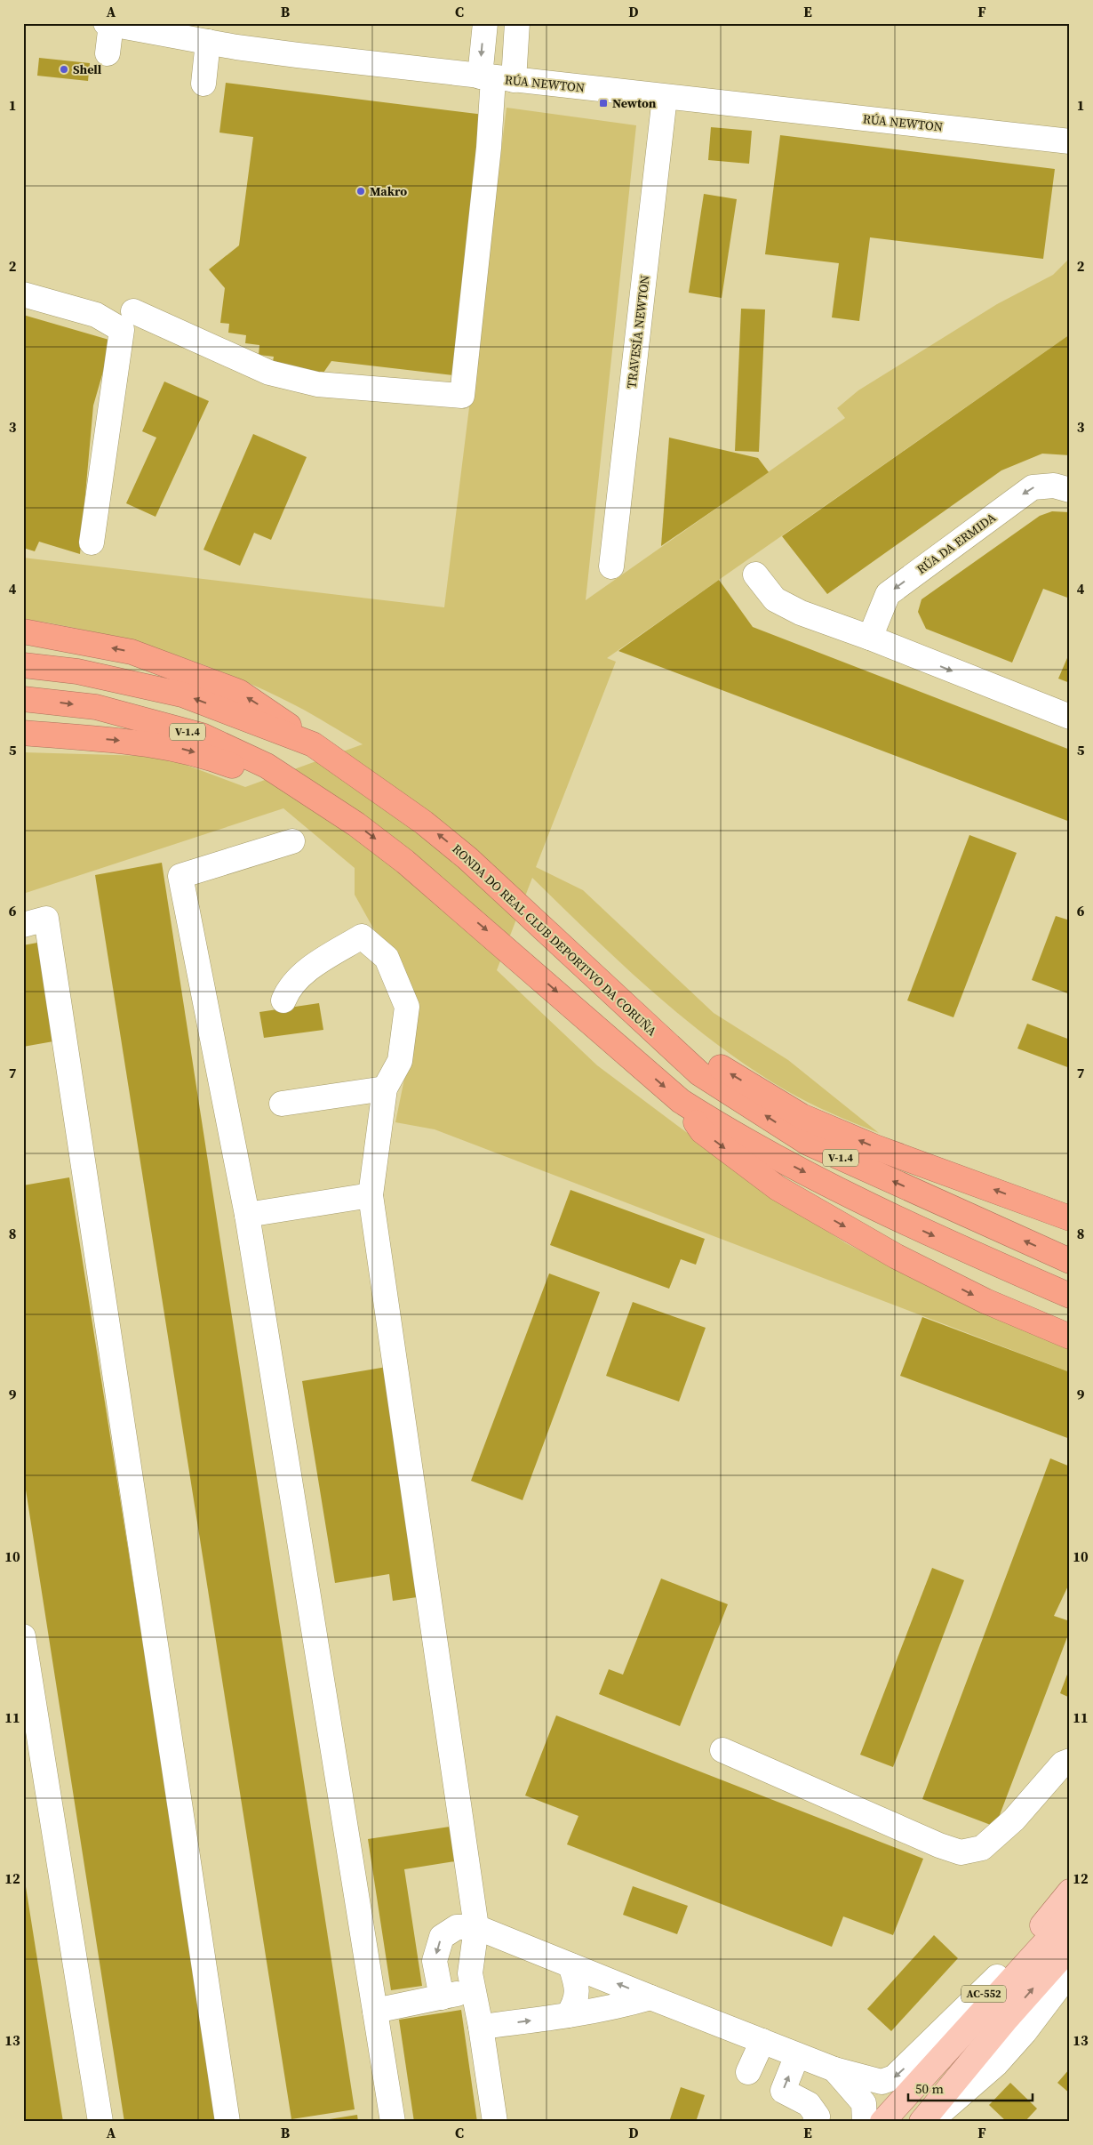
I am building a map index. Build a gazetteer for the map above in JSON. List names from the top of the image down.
{
  "streets": {
    "highway": ["V-1.4", "RONDA DO REAL CLUB DEPORTIVO DA CORUÑA"],
    "main road": ["AC-552"],
    "street": ["RÚA NEWTON", "TRAVESÍA NEWTON", "RÚA DA ERMIDA"]
  },
  "crossings": [
    ["RÚA NEWTON", "TRAVESÍA NEWTON"]
  ],
  "one_way": ["RÚA DA ERMIDA"],
  "places": {
    "other": ["Shell", "Makro"],
    "transit": ["Newton"]
  },
  "scale_bar": "50 m",
  "grid": {
    "columns": [
      "A",
      "B",
      "C",
      "D",
      "E",
      "F"
    ],
    "rows": [
      "1",
      "2",
      "3",
      "4",
      "5",
      "6",
      "7",
      "8",
      "9",
      "10",
      "11",
      "12",
      "13"
    ]
  }
}
